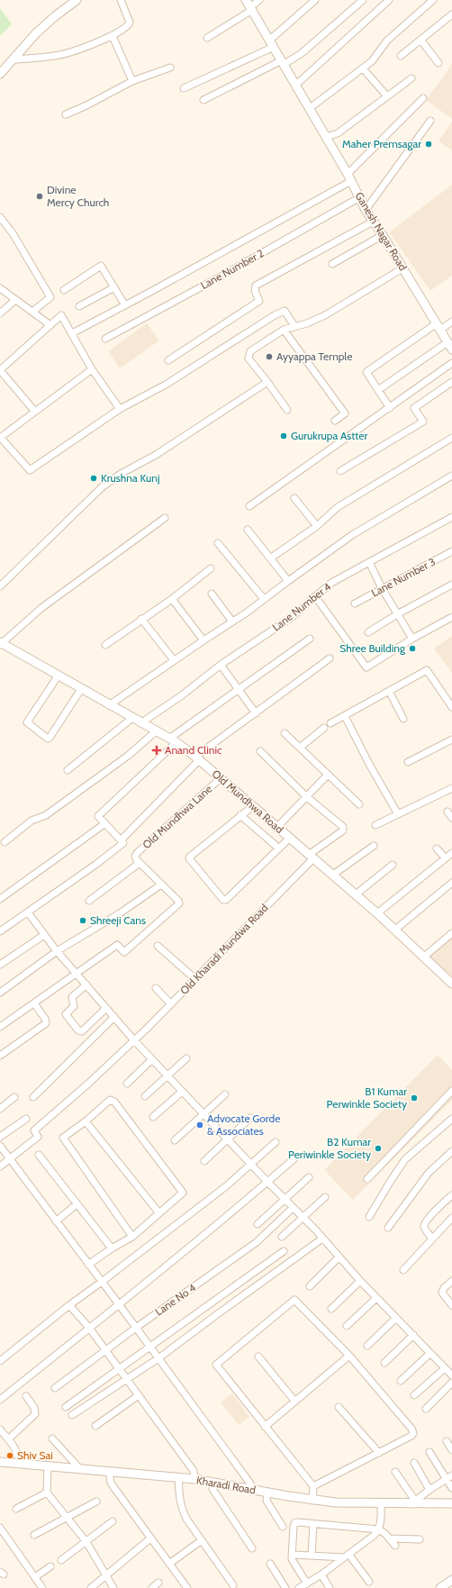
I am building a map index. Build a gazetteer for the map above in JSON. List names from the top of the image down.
{
  "streets": {
    "street": [
      "Ganesh Nagar Road",
      "Lane Number 2",
      "Lane Number 3",
      "Lane Number 4",
      "Old Mundhwa Road",
      "Old Mundhwa Lane",
      "Old Kharadi Mundwa Road",
      "Lane No 4",
      "Kharadi Road"
    ]
  },
  "crossings": [
    ["Ganesh Nagar Road", "Lane Number 2"],
    ["Lane Number 4", "Old Mundhwa Road"],
    ["Old Mundhwa Road", "Old Mundhwa Lane"],
    ["Old Mundhwa Road", "Old Kharadi Mundwa Road"]
  ],
  "places": {
    "other": [
      "Maher Premsagar",
      "Divine Mercy Church",
      "Ayyappa Temple",
      "Gurukrupa Astter",
      "Krushna Kunj",
      "Shree Building",
      "Shreeji Cans",
      "B1 Kumar Perwinkle Society",
      "Advocate Gorde & Associates",
      "B2 Kumar Periwinkle Society",
      "Shiv Sai"
    ],
    "health": ["Anand Clinic"]
  }
}
